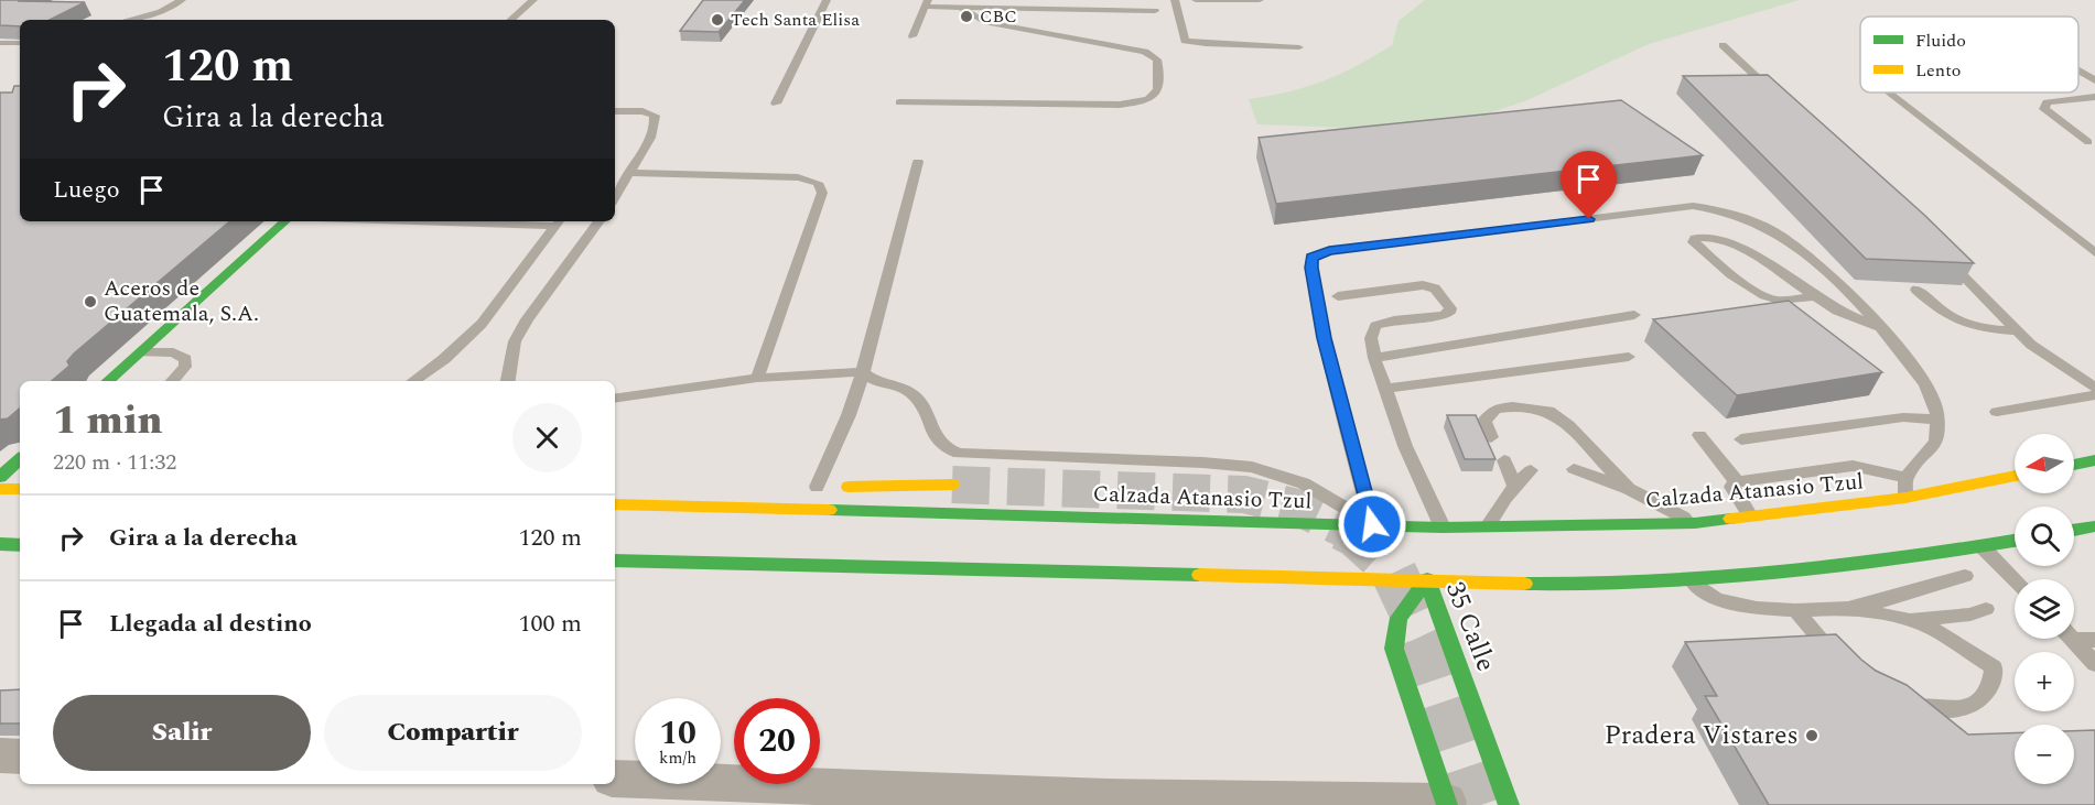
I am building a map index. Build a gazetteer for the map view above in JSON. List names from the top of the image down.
{
  "streets": {
    "main road": ["Calzada Atanasio Tzul", "35 Calle"]
  },
  "places": [
    "CBC",
    "Tech Santa Elisa",
    "Aceros de Guatemala, S.A.",
    "Pradera Vistares"
  ],
  "legend": ["Fluido", "Lento"],
  "north": "left",
  "page": {
    "turn": ["120 m", "Gira a la derecha"],
    "then": "Luego",
    "heading": ["1 min", "220 m · 11:32"],
    "map_buttons": ["+", "−"],
    "list": [
      {
        "name": "Gira a la derecha",
        "value": "120 m"
      },
      {
        "name": "Llegada al destino",
        "value": "100 m"
      }
    ],
    "buttons": ["Salir", "Compartir"],
    "speed": "10 km/h",
    "limit": "20"
  }
}
